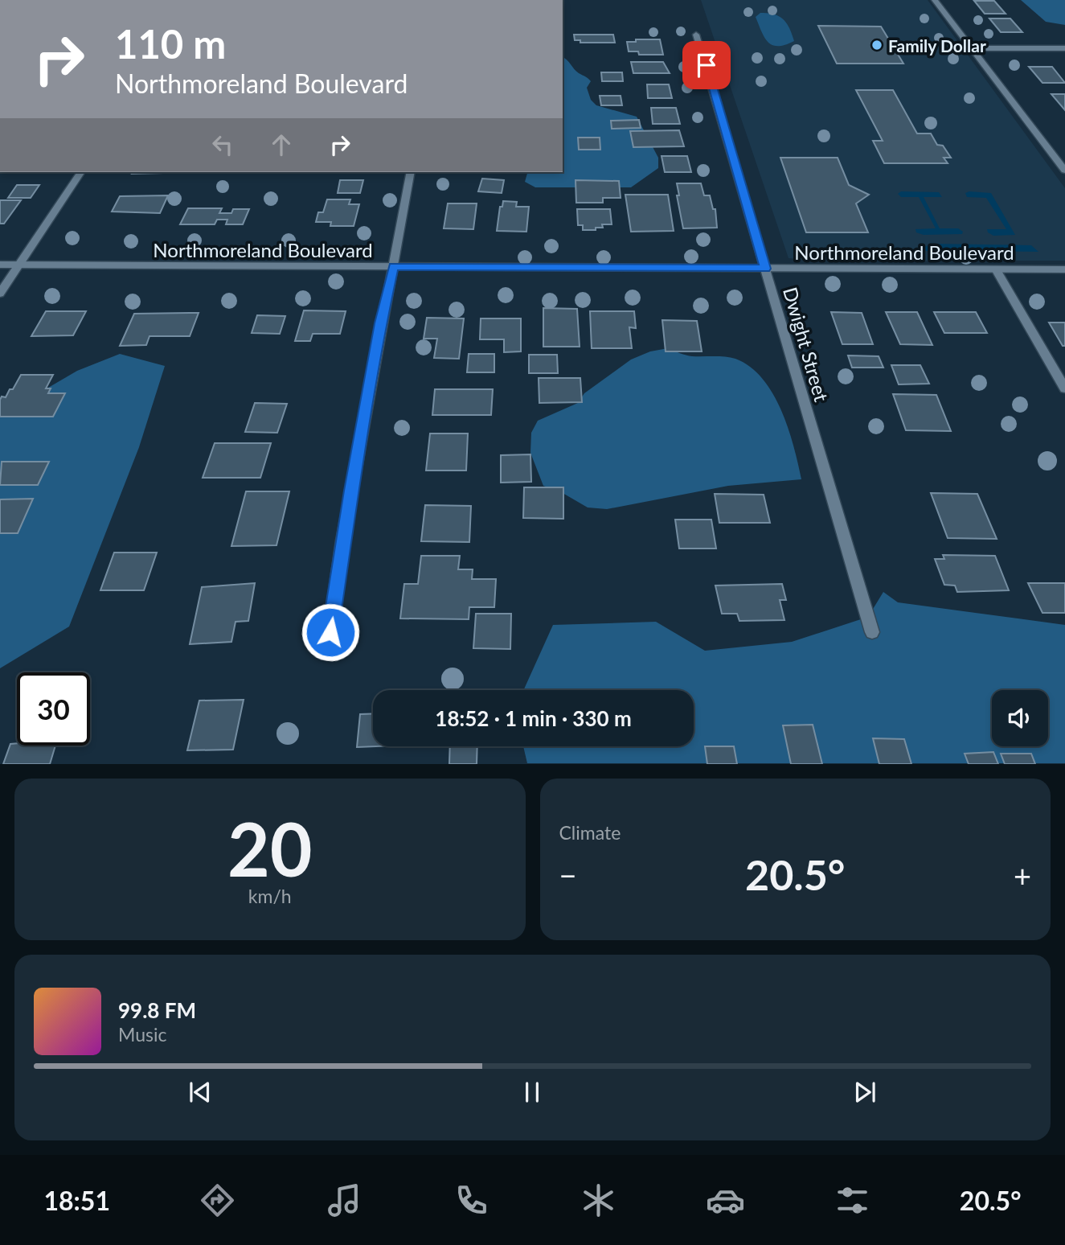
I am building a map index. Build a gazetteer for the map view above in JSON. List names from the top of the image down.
{
  "streets": {
    "street": ["Northmoreland Boulevard", "Dwight Street"]
  },
  "crossings": [
    ["Northmoreland Boulevard", "Dwight Street"]
  ],
  "places": ["Family Dollar"],
  "page": {
    "turn": ["110 m", "Northmoreland Boulevard"],
    "limit": "30",
    "trip": "18:52 · 1 min · 330 m",
    "tile": [
      ["20", "km/h"],
      "Climate"
    ],
    "heat": ["−", "20.5°", "+"],
    "song": ["99.8 FM", "Music"],
    "tabs": ["18:51", "20.5°"]
  }
}
